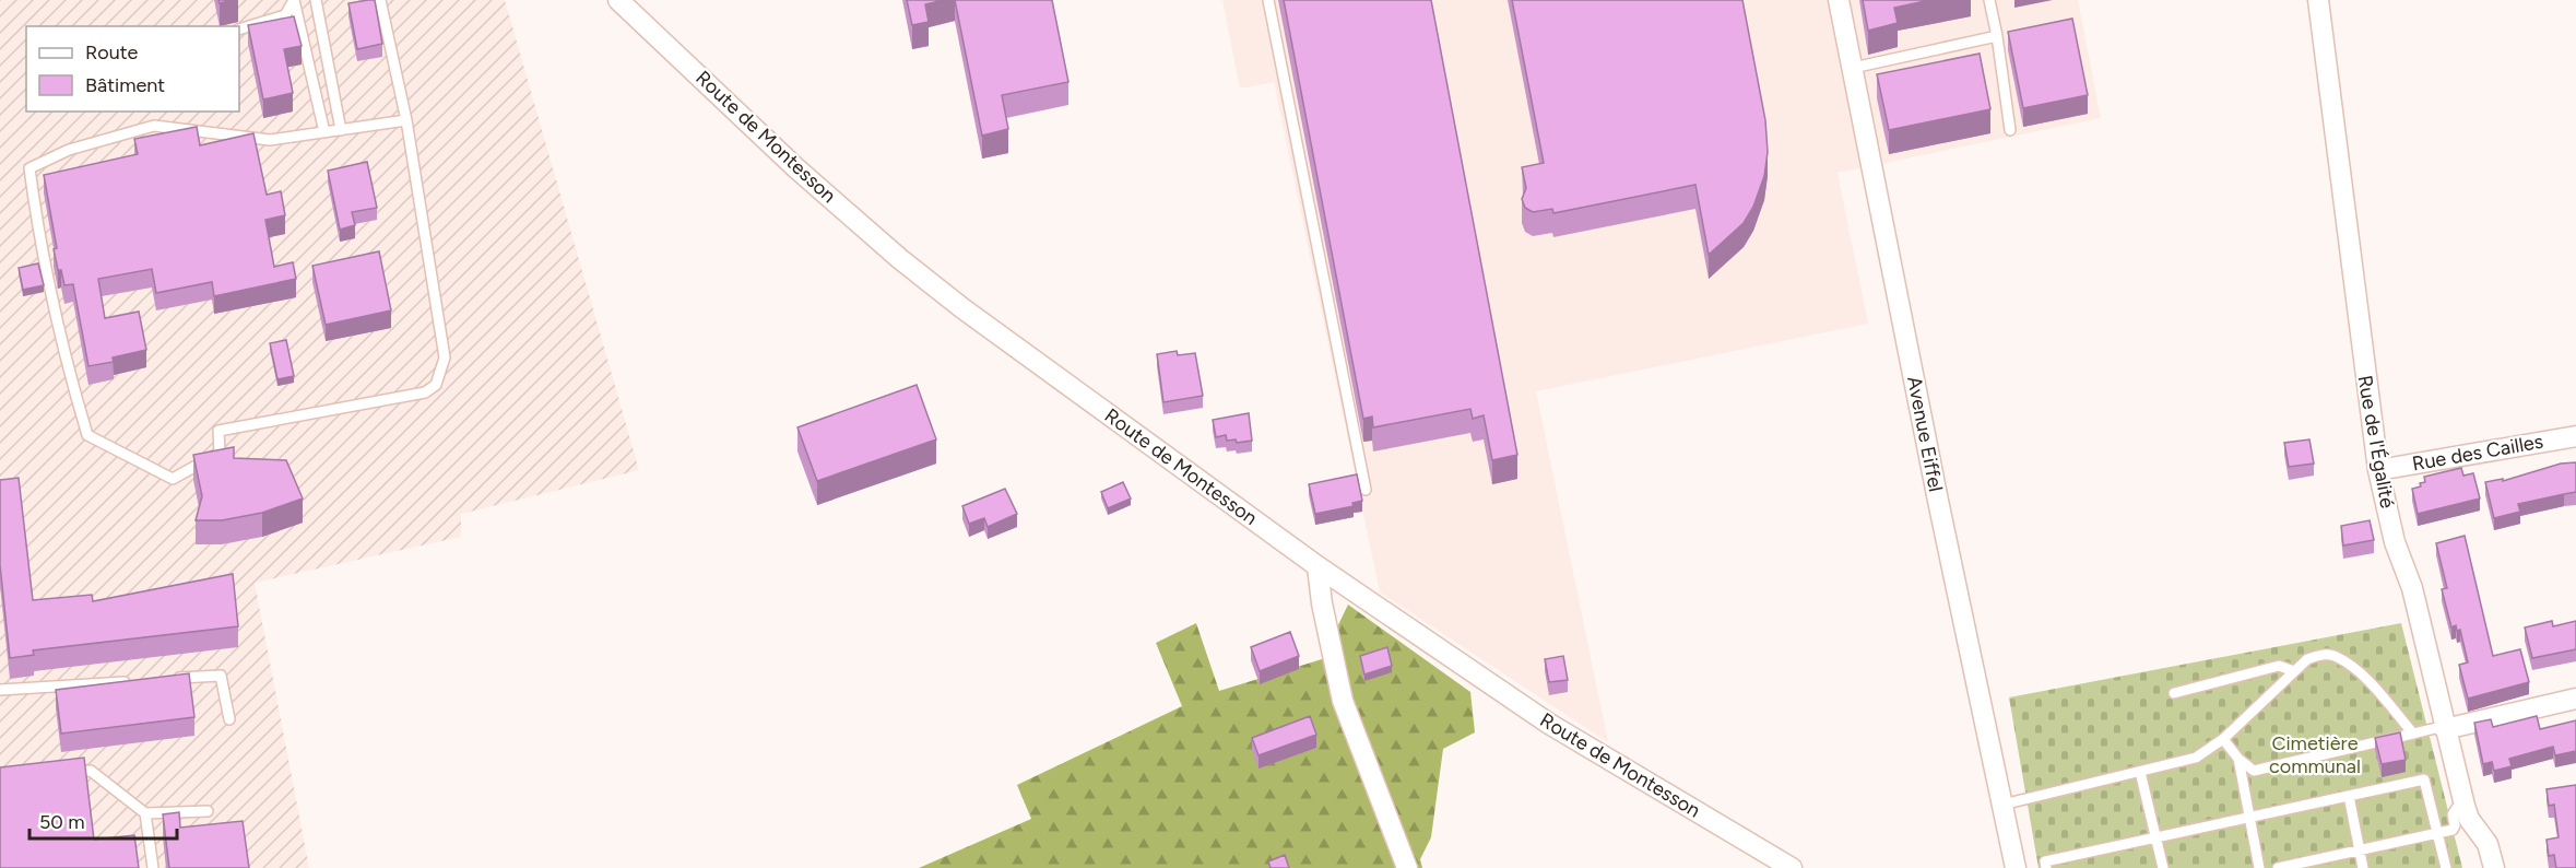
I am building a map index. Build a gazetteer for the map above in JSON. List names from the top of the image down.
{
  "streets": {
    "street": [
      "Route de Montesson",
      "Avenue Eiffel",
      "Rue de l'Égalité",
      "Rue des Cailles"
    ]
  },
  "crossings": [
    ["Rue de l'Égalité", "Rue des Cailles"]
  ],
  "parks": ["Cimetière communal"],
  "legend": ["Route", "Bâtiment"],
  "scale_bar": "50 m"
}
